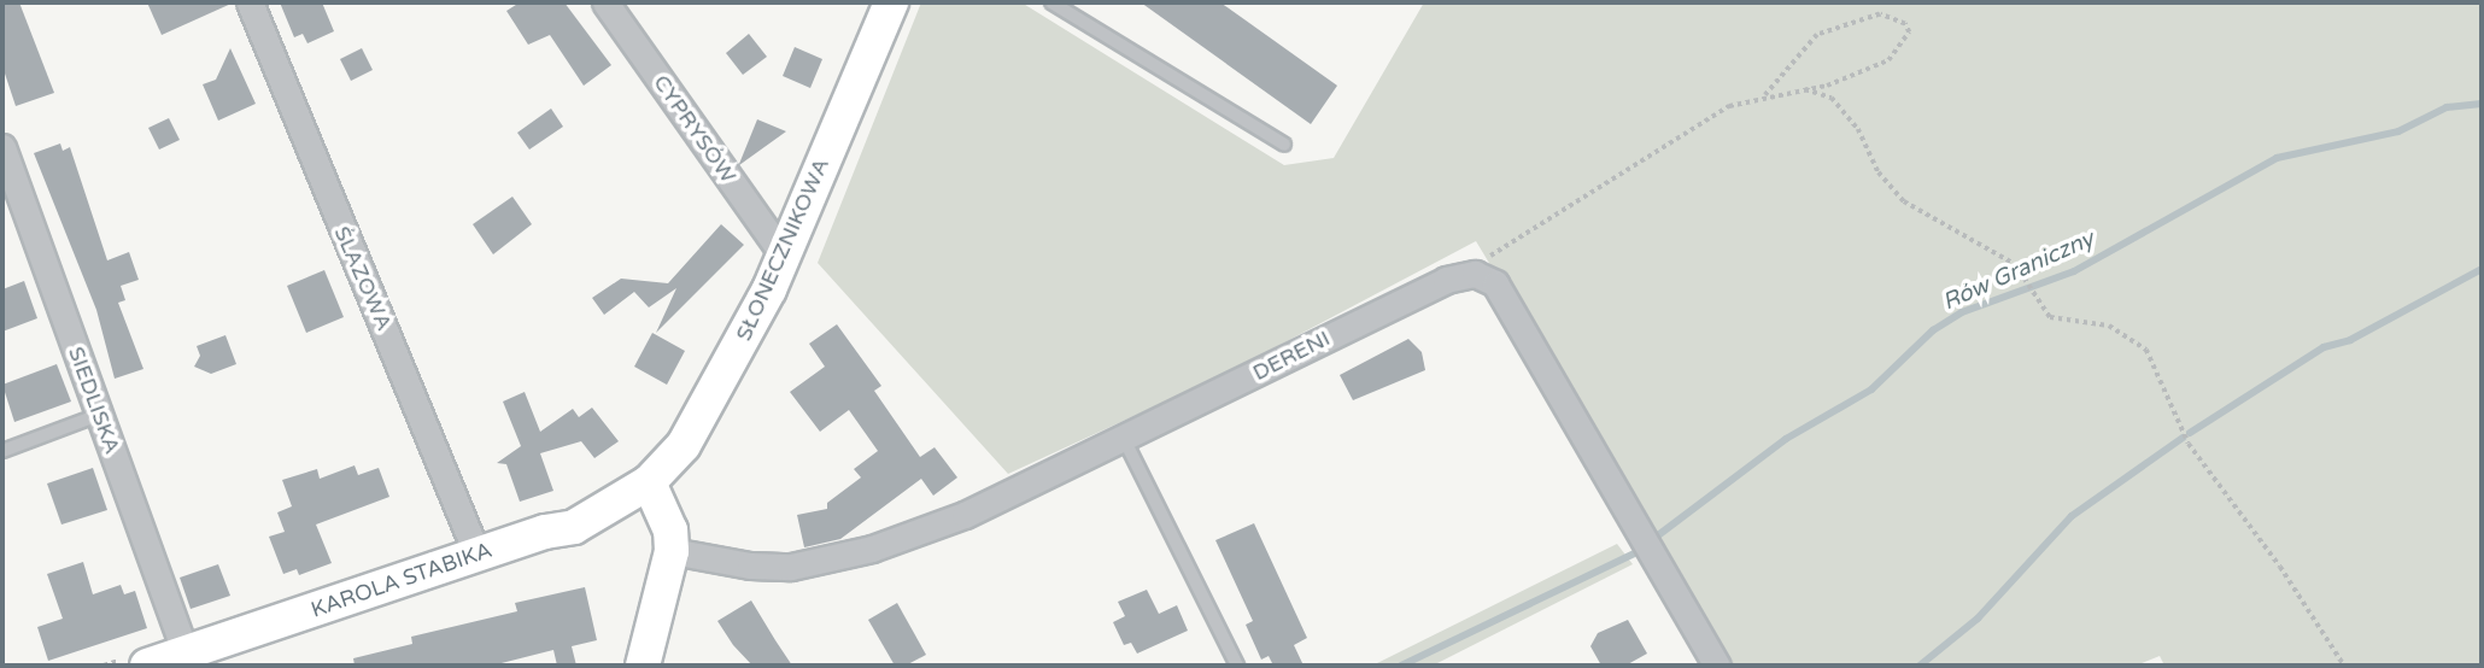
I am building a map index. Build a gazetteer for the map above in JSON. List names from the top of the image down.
{
  "streets": {
    "street": [
      "CYPRYSÓW",
      "SŁONECZNIKOWA",
      "ŚLAZOWA",
      "DERENI",
      "SIEDLISKA",
      "KAROLA STABIKA"
    ]
  },
  "crossings": [
    ["CYPRYSÓW", "SŁONECZNIKOWA"],
    ["SŁONECZNIKOWA", "KAROLA STABIKA"],
    ["ŚLAZOWA", "KAROLA STABIKA"],
    ["SIEDLISKA", "KAROLA STABIKA"]
  ],
  "water": ["Rów Graniczny"]
}
